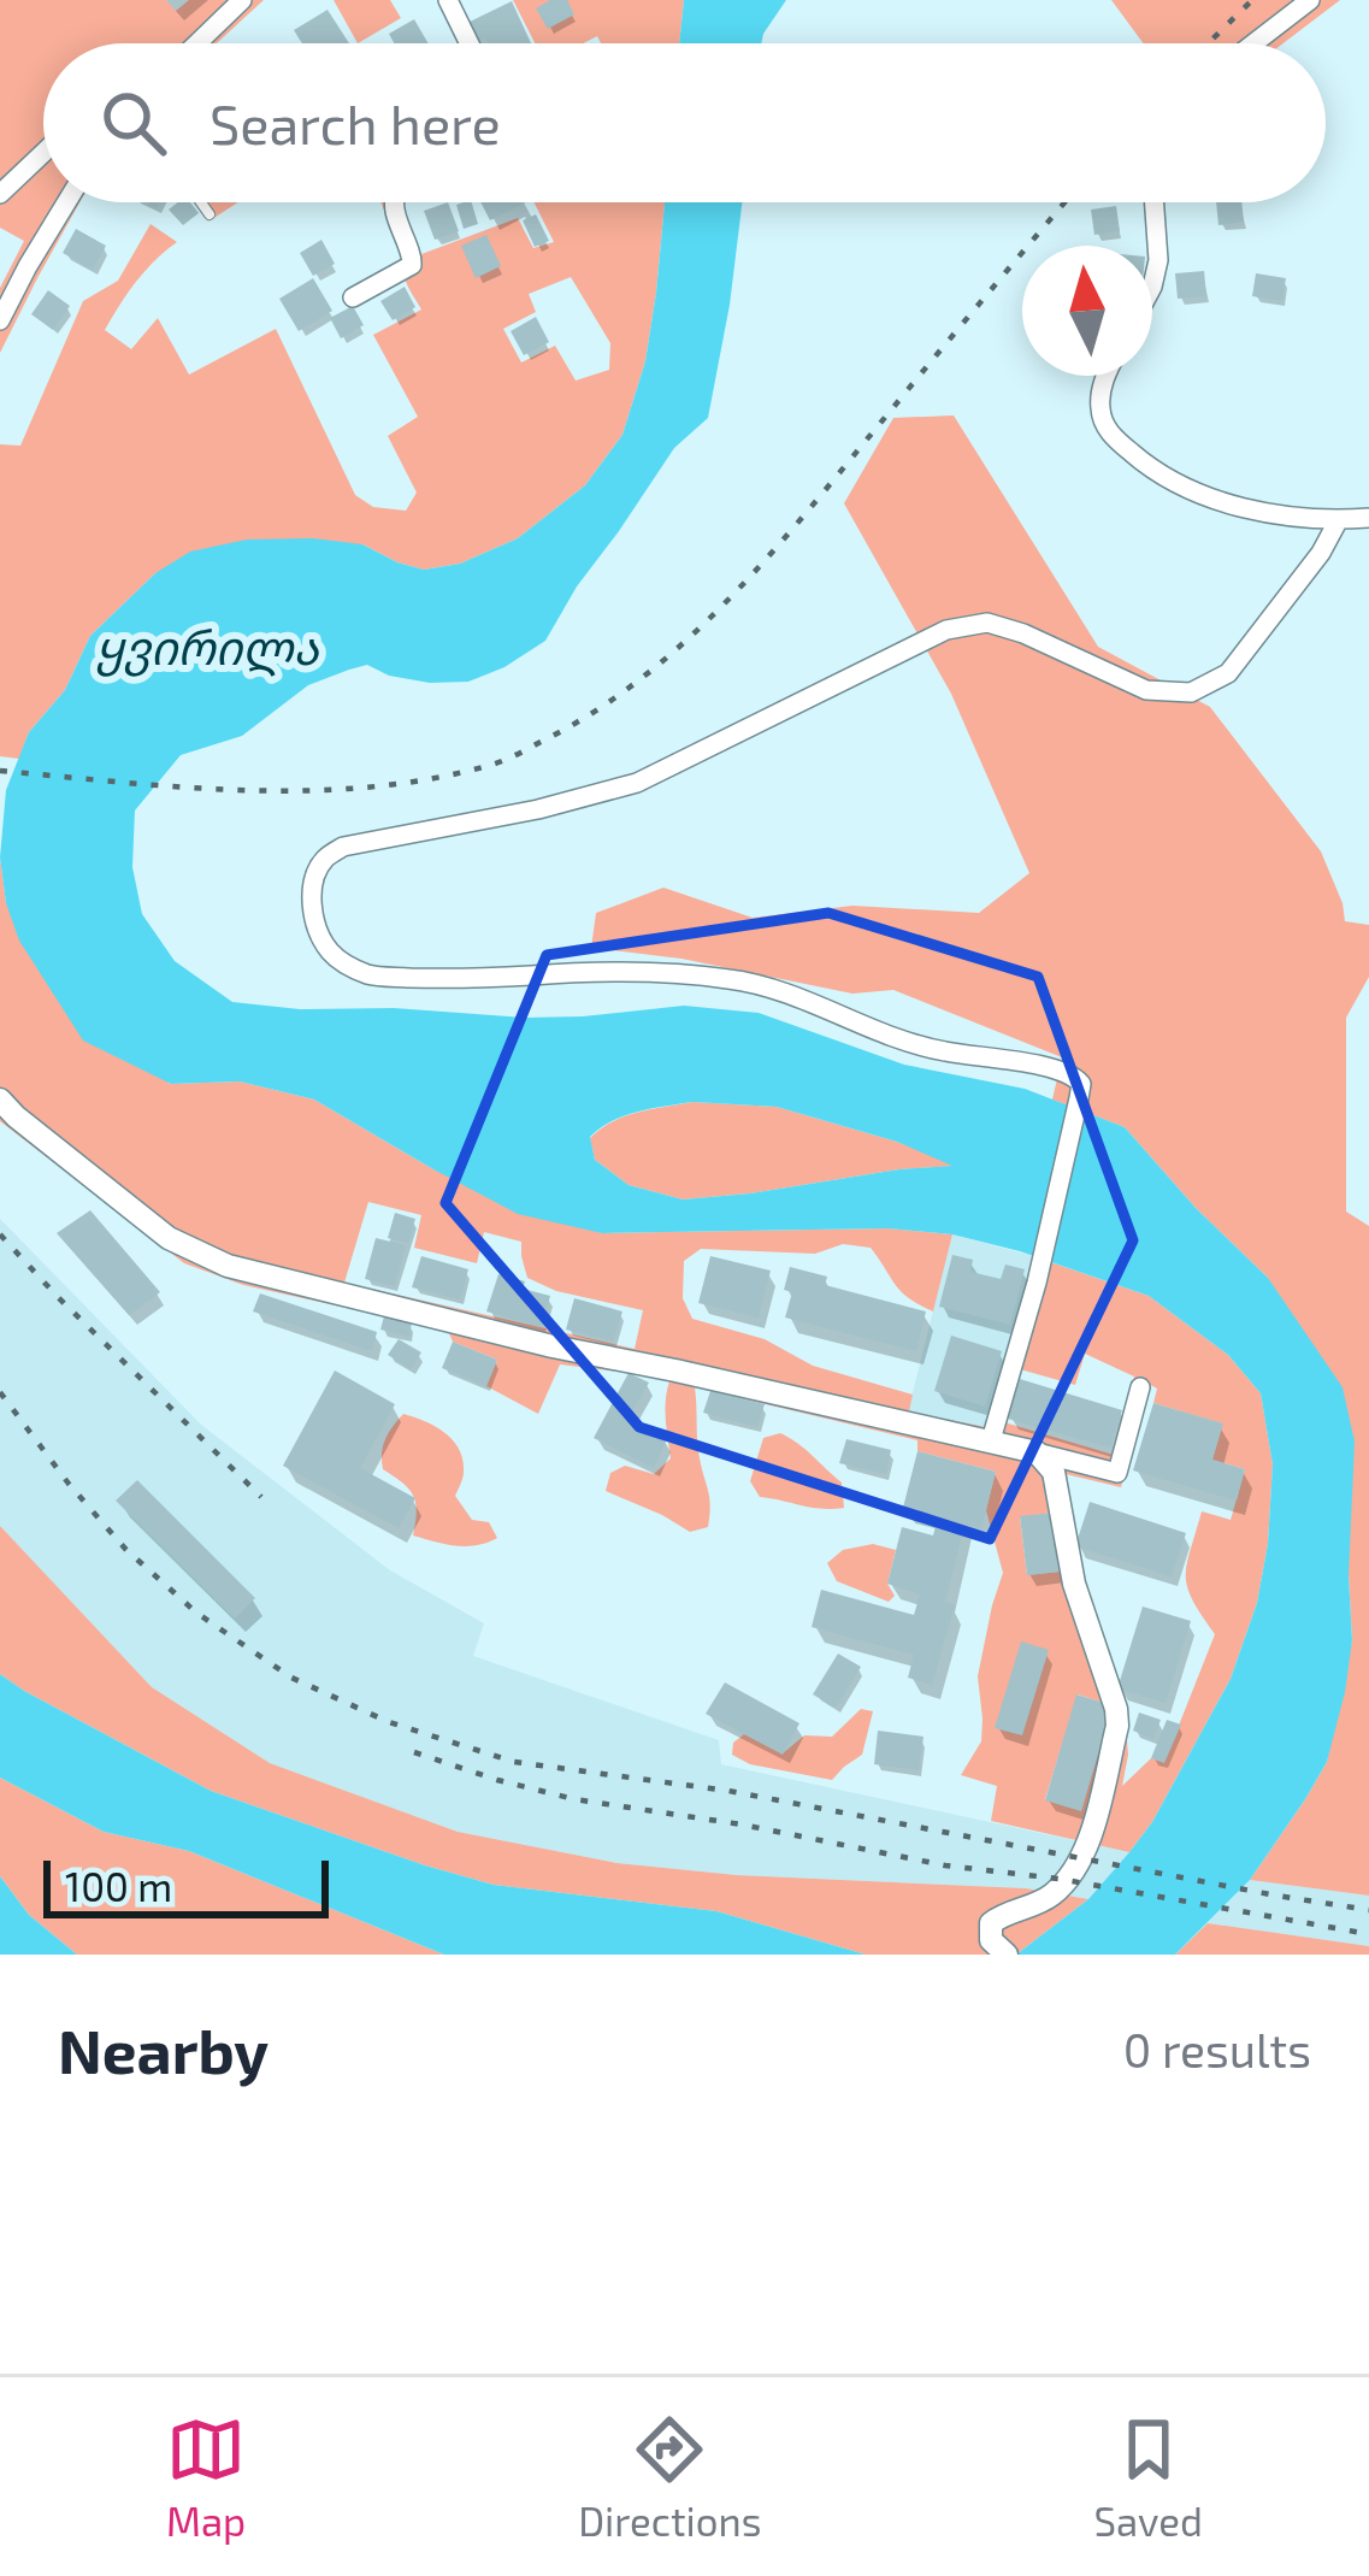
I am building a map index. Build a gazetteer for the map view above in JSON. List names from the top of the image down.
{
  "water": ["ყვირილა"],
  "scale_bar": "100 m",
  "north": "top",
  "page": {
    "search": "Search here",
    "scale": "100 m",
    "heading": ["Nearby", "0 results"],
    "nav": ["Map", "Directions", "Saved"]
  }
}
